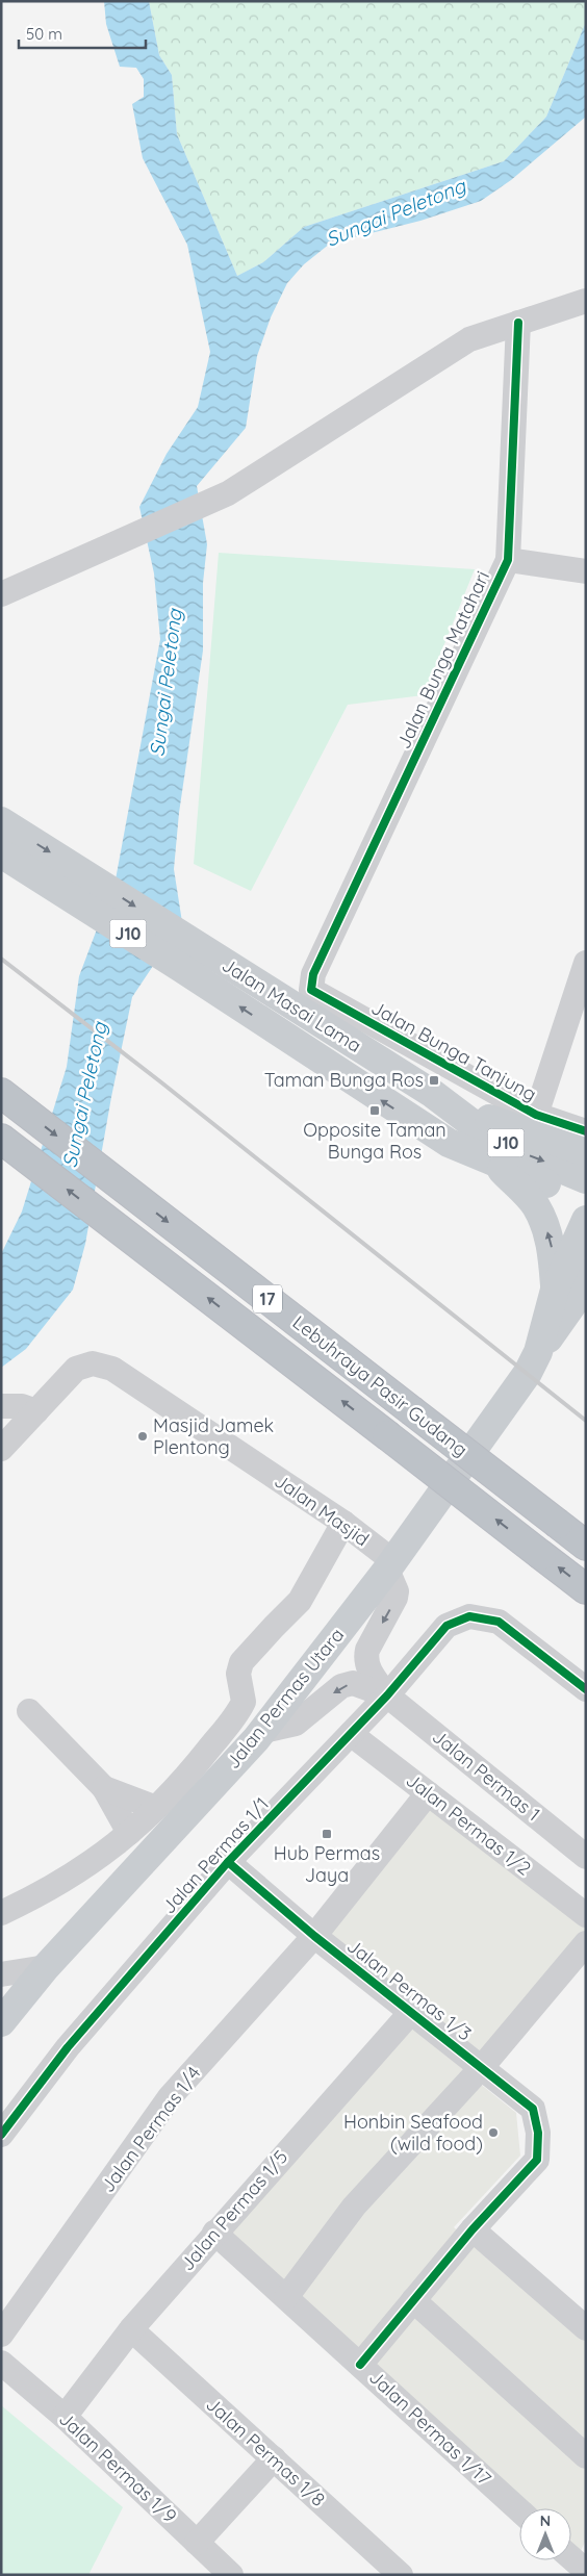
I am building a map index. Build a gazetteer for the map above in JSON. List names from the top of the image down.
{
  "streets": {
    "highway": ["17", "Lebuhraya Pasir Gudang"],
    "main road": ["J10", "Jalan Masai Lama", "Jalan Permas Utara"],
    "street": [
      "Jalan Bunga Matahari",
      "Jalan Bunga Tanjung",
      "Jalan Masjid",
      "Jalan Permas 1",
      "Jalan Permas 1/2",
      "Jalan Permas 1/1",
      "Jalan Permas 1/3",
      "Jalan Permas 1/4",
      "Jalan Permas 1/5",
      "Jalan Permas 1/17",
      "Jalan Permas 1/8",
      "Jalan Permas 1/9"
    ]
  },
  "crossings": [
    ["Jalan Bunga Matahari", "Jalan Bunga Tanjung"],
    ["Jalan Masjid", "Jalan Permas Utara"],
    ["Jalan Masjid", "Jalan Permas 1"],
    ["Jalan Permas Utara", "Jalan Permas 1"],
    ["Jalan Permas 1", "Jalan Permas 1/1"],
    ["Jalan Permas 1/2", "Jalan Permas 1/1"],
    ["Jalan Permas 1/2", "Jalan Permas 1/4"],
    ["Jalan Permas 1/1", "Jalan Permas 1/3"],
    ["Jalan Permas 1/3", "Jalan Permas 1/4"],
    ["Jalan Permas 1/3", "Jalan Permas 1/5"],
    ["Jalan Permas 1/5", "Jalan Permas 1/17"],
    ["Jalan Permas 1/5", "Jalan Permas 1/8"],
    ["Jalan Permas 1/5", "Jalan Permas 1/9"]
  ],
  "water": ["Sungai Peletong"],
  "places": {
    "transit": ["Taman Bunga Ros", "Opposite Taman Bunga Ros", "Hub Permas Jaya"],
    "other": ["Masjid Jamek Plentong", "Honbin Seafood (wild food)"]
  },
  "scale_bar": "50 m",
  "north": "top"
}
